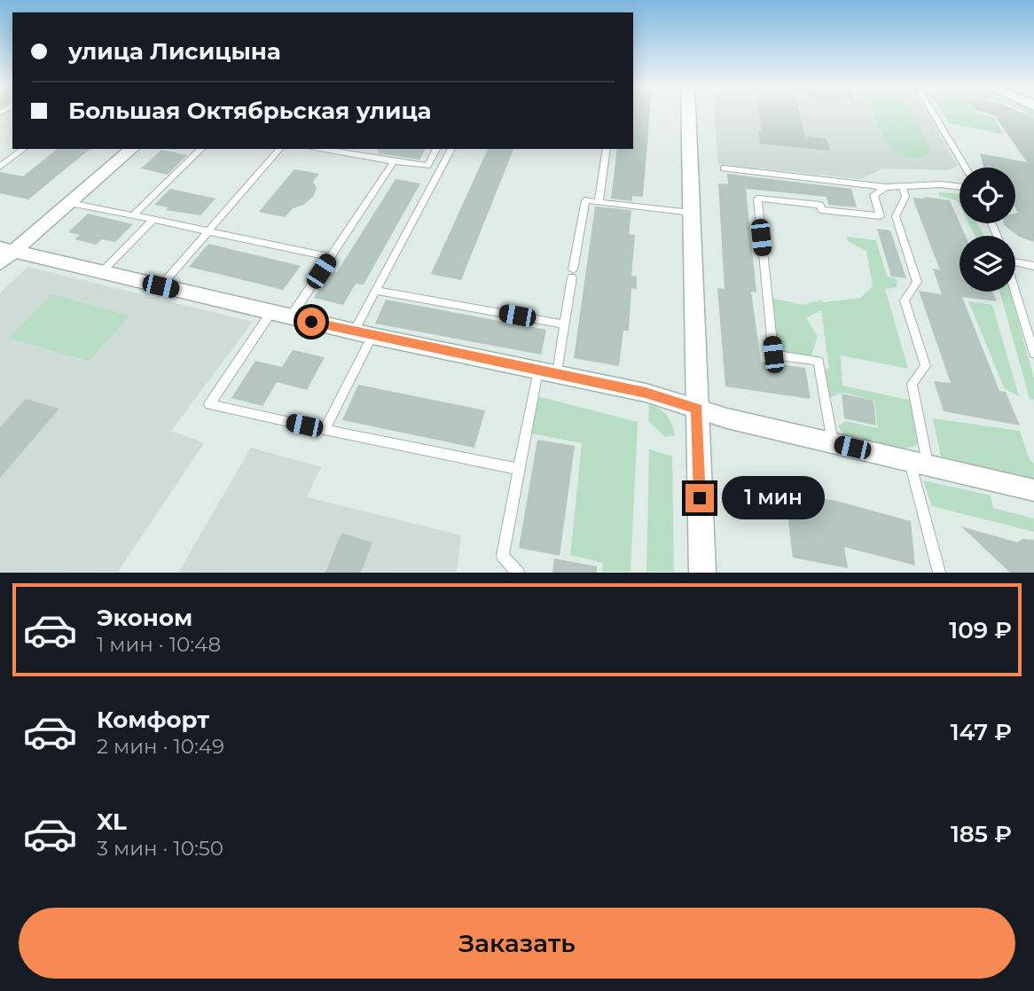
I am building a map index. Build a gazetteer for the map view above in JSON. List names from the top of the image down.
{
  "page": {
    "banner": ["улица Лисицына", "Большая Октябрьская улица"],
    "bubble": "1 мин",
    "list": [
      {
        "name": "Эконом",
        "note": "1 мин · 10:48",
        "value": "109 ₽"
      },
      {
        "name": "Комфорт",
        "note": "2 мин · 10:49",
        "value": "147 ₽"
      },
      {
        "name": "XL",
        "note": "3 мин · 10:50",
        "value": "185 ₽"
      }
    ],
    "buttons": "Заказать"
  }
}
